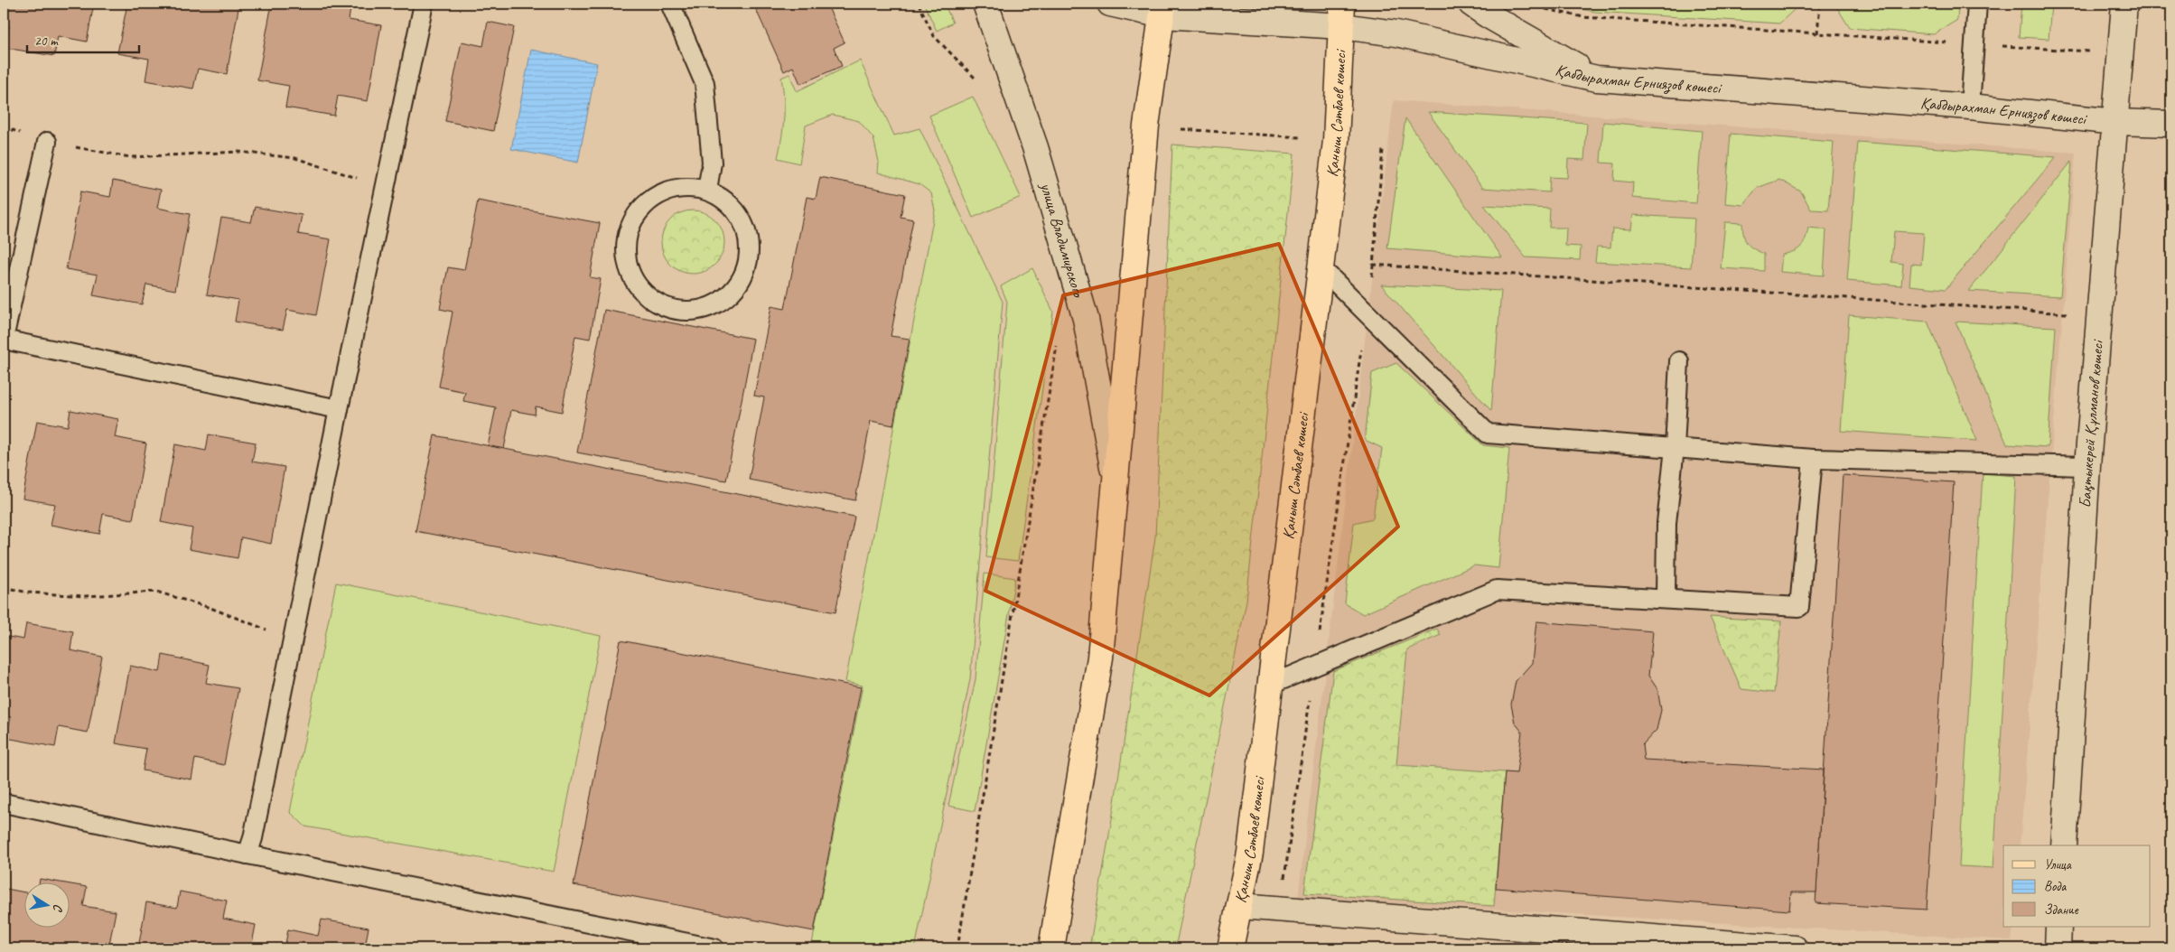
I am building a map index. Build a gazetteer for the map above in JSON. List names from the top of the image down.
{
  "streets": {
    "main road": ["Қаныш Сәтбаев көшесі"],
    "street": ["Қабдырахман Ерниязов көшесі", "улица Владимирского", "Бақтыкерей Құлманов көшесі"]
  },
  "crossings": [
    ["Қабдырахман Ерниязов көшесі", "Қаныш Сәтбаев көшесі"],
    ["Қабдырахман Ерниязов көшесі", "Бақтыкерей Құлманов көшесі"]
  ],
  "legend": ["Улица", "Вода", "Здание"],
  "scale_bar": "20 m",
  "north": "right"
}
